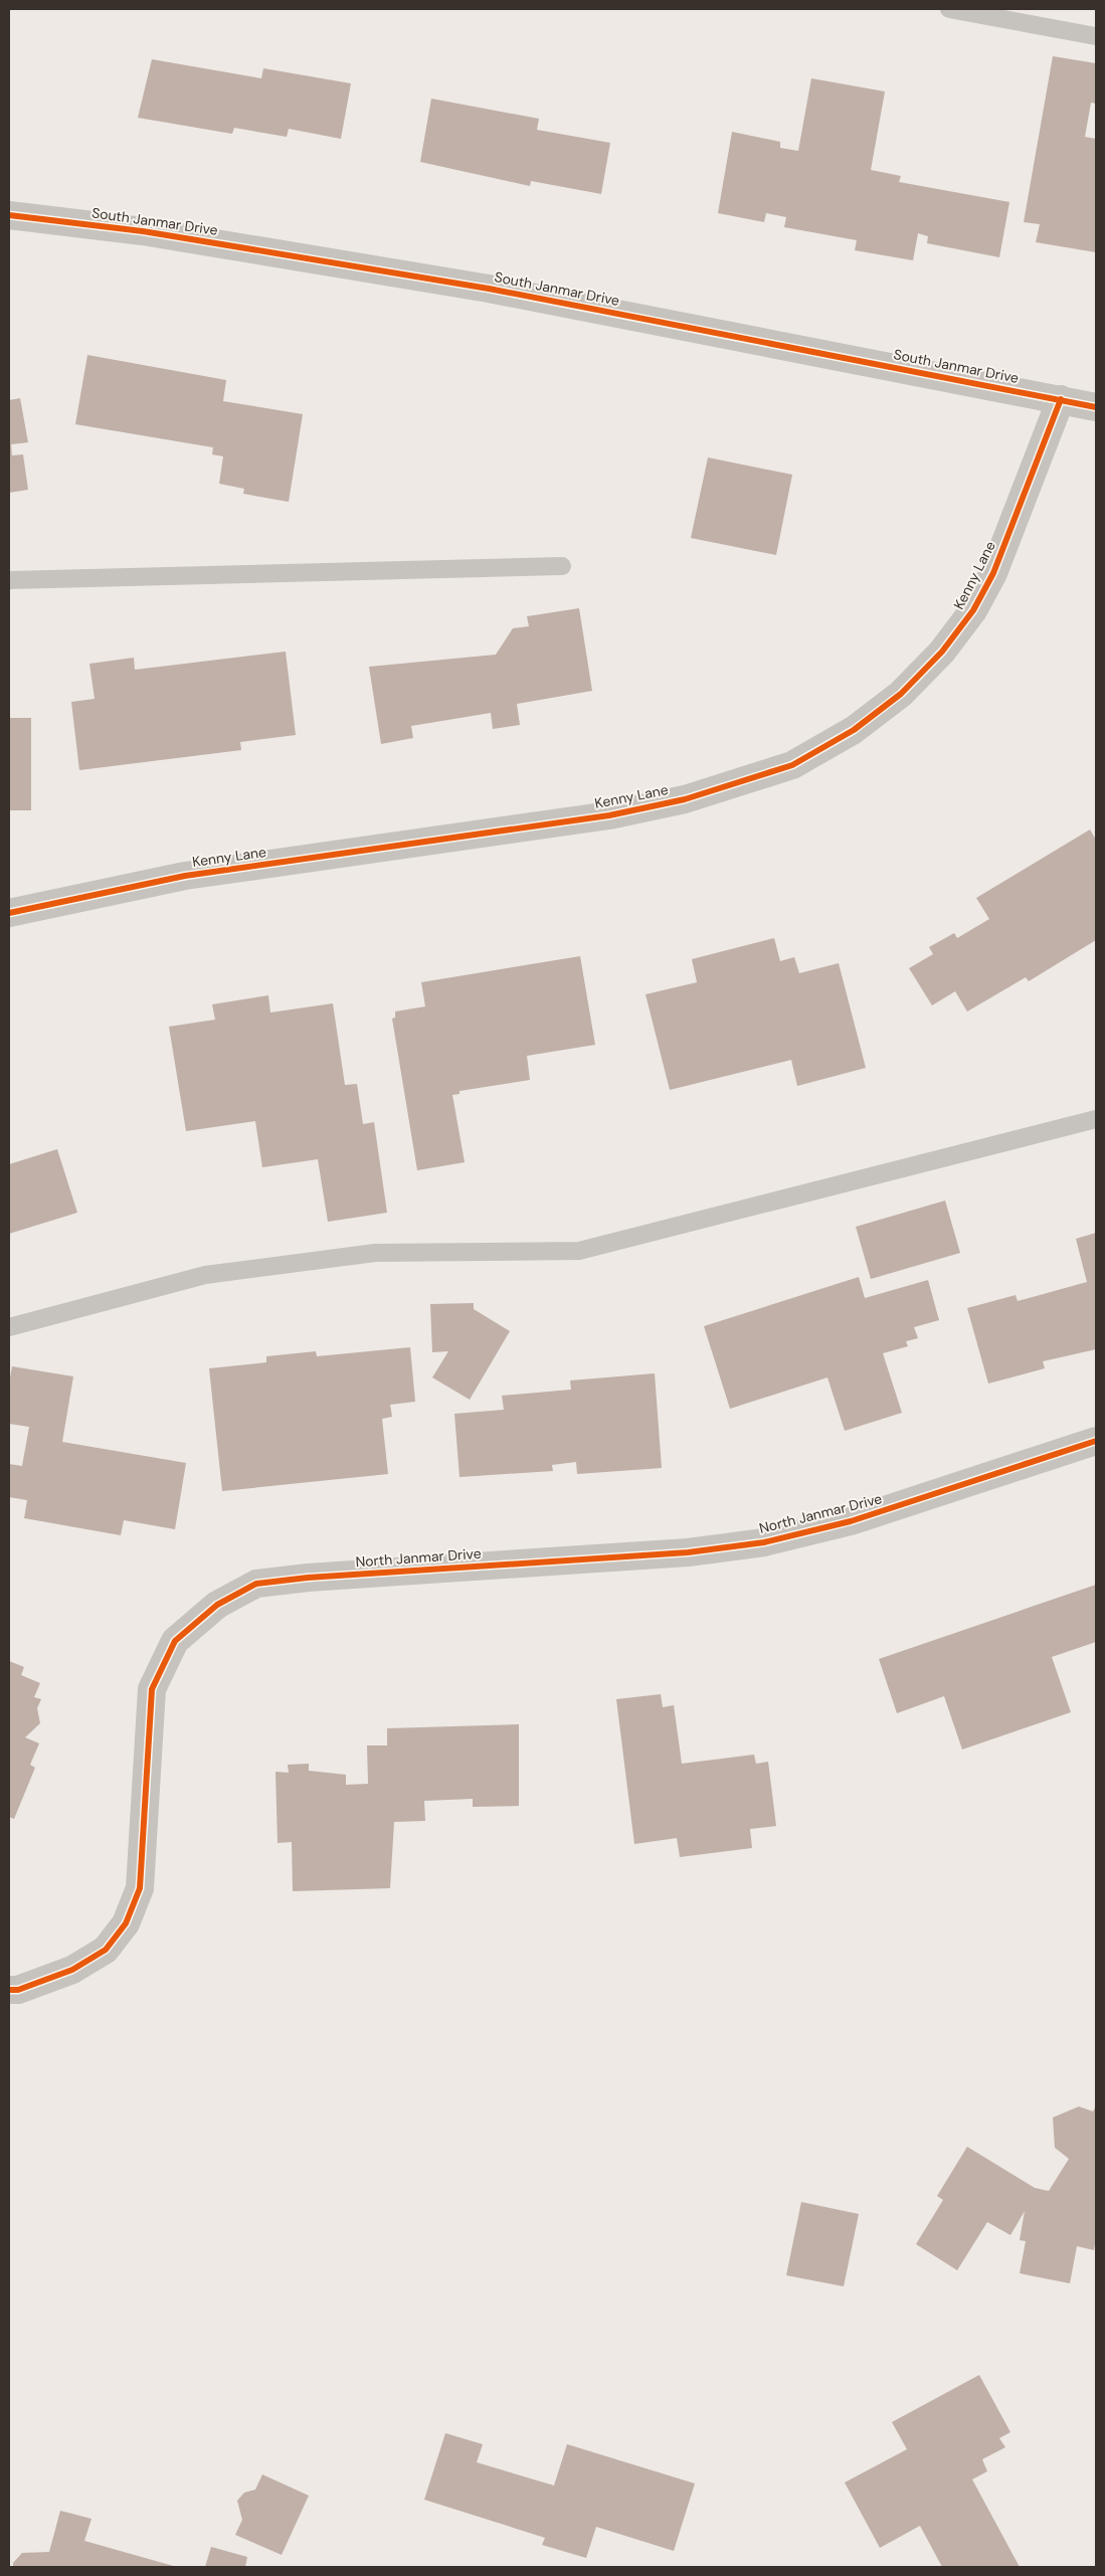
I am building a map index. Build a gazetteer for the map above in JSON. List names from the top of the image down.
{
  "streets": {
    "street": ["South Janmar Drive", "Kenny Lane", "North Janmar Drive"]
  },
  "crossings": [
    ["South Janmar Drive", "Kenny Lane"]
  ]
}
